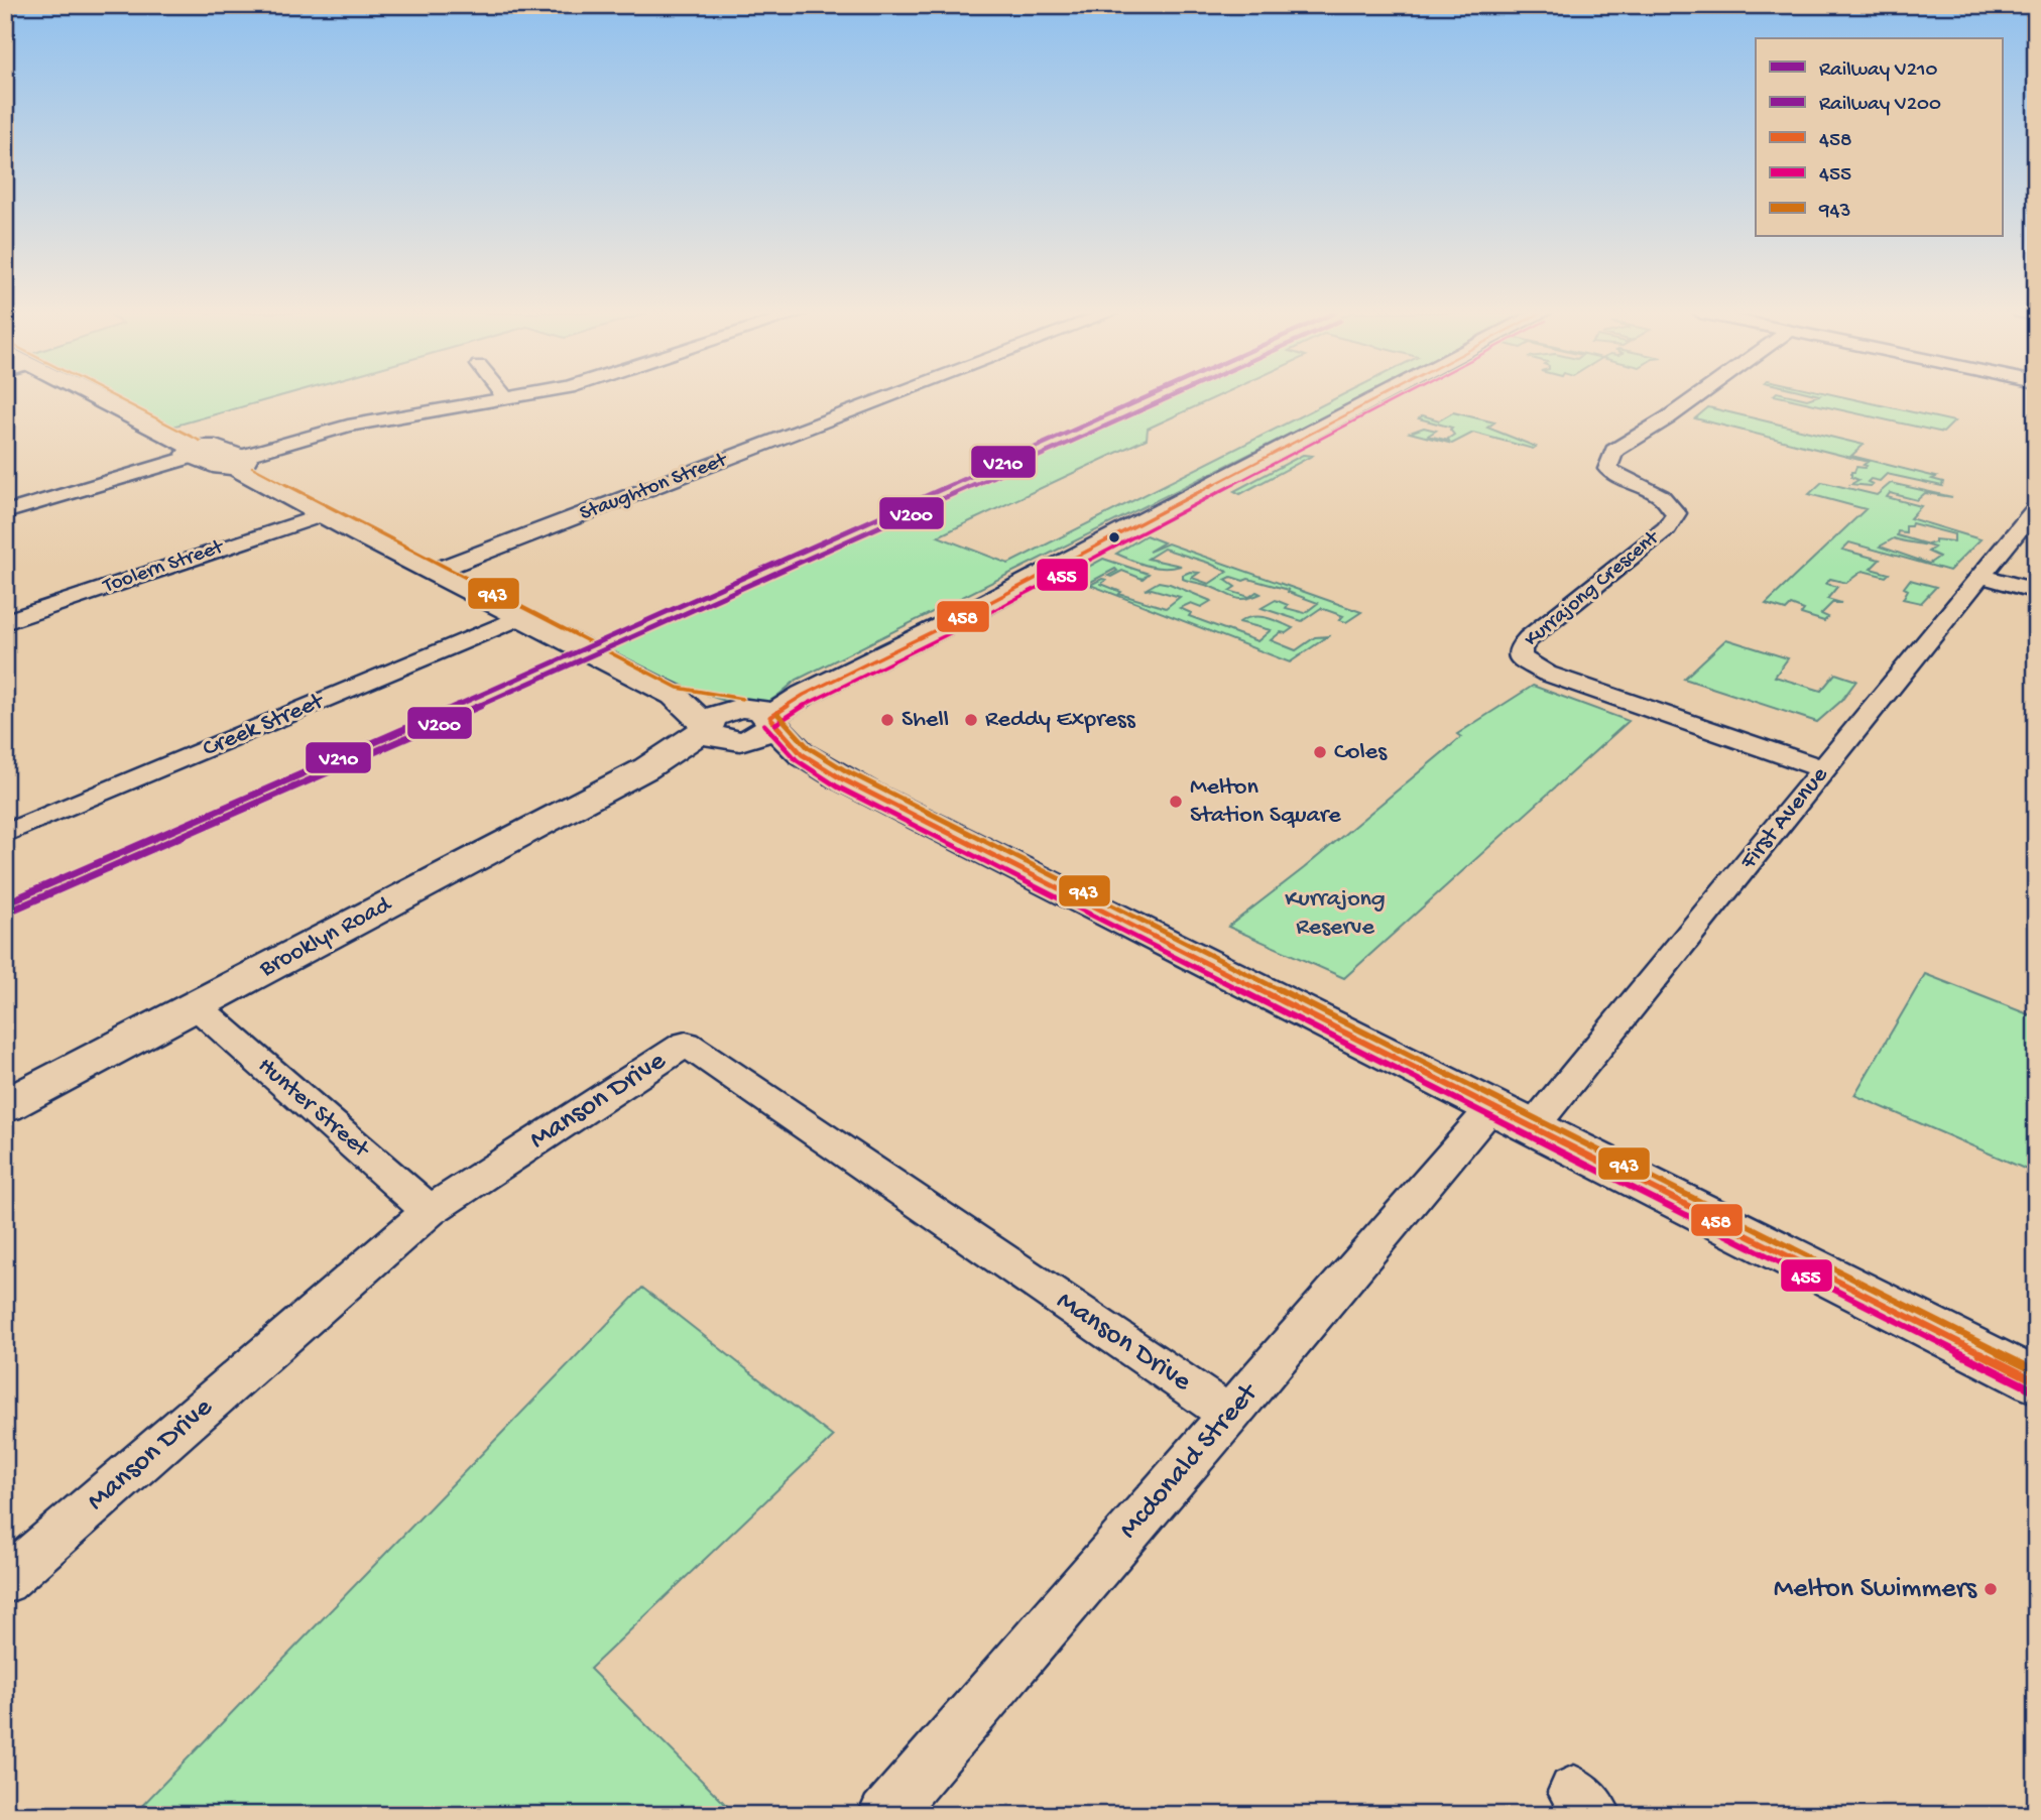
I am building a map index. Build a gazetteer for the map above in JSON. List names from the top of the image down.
{
  "streets": {
    "street": [
      "Staughton Street",
      "Toolern Street",
      "Kurrajong Crescent",
      "Creek Street",
      "First Avenue",
      "Brooklyn Road",
      "Manson Drive",
      "Hunter Street",
      "Mcdonald Street"
    ]
  },
  "crossings": [
    ["Kurrajong Crescent", "First Avenue"],
    ["First Avenue", "Mcdonald Street"],
    ["Brooklyn Road", "Hunter Street"],
    ["Manson Drive", "Hunter Street"],
    ["Manson Drive", "Mcdonald Street"]
  ],
  "parks": ["Kurrajong Reserve"],
  "places": [
    "Shell",
    "Reddy Express",
    "Coles",
    "Melton Station Square",
    "Melton Swimmers"
  ],
  "lines": [
    "rail line V210",
    "rail line V200",
    "transit line 458",
    "transit line 455",
    "transit line 943"
  ],
  "legend": [
    "Railway V210",
    "Railway V200",
    "458",
    "455",
    "943"
  ]
}
